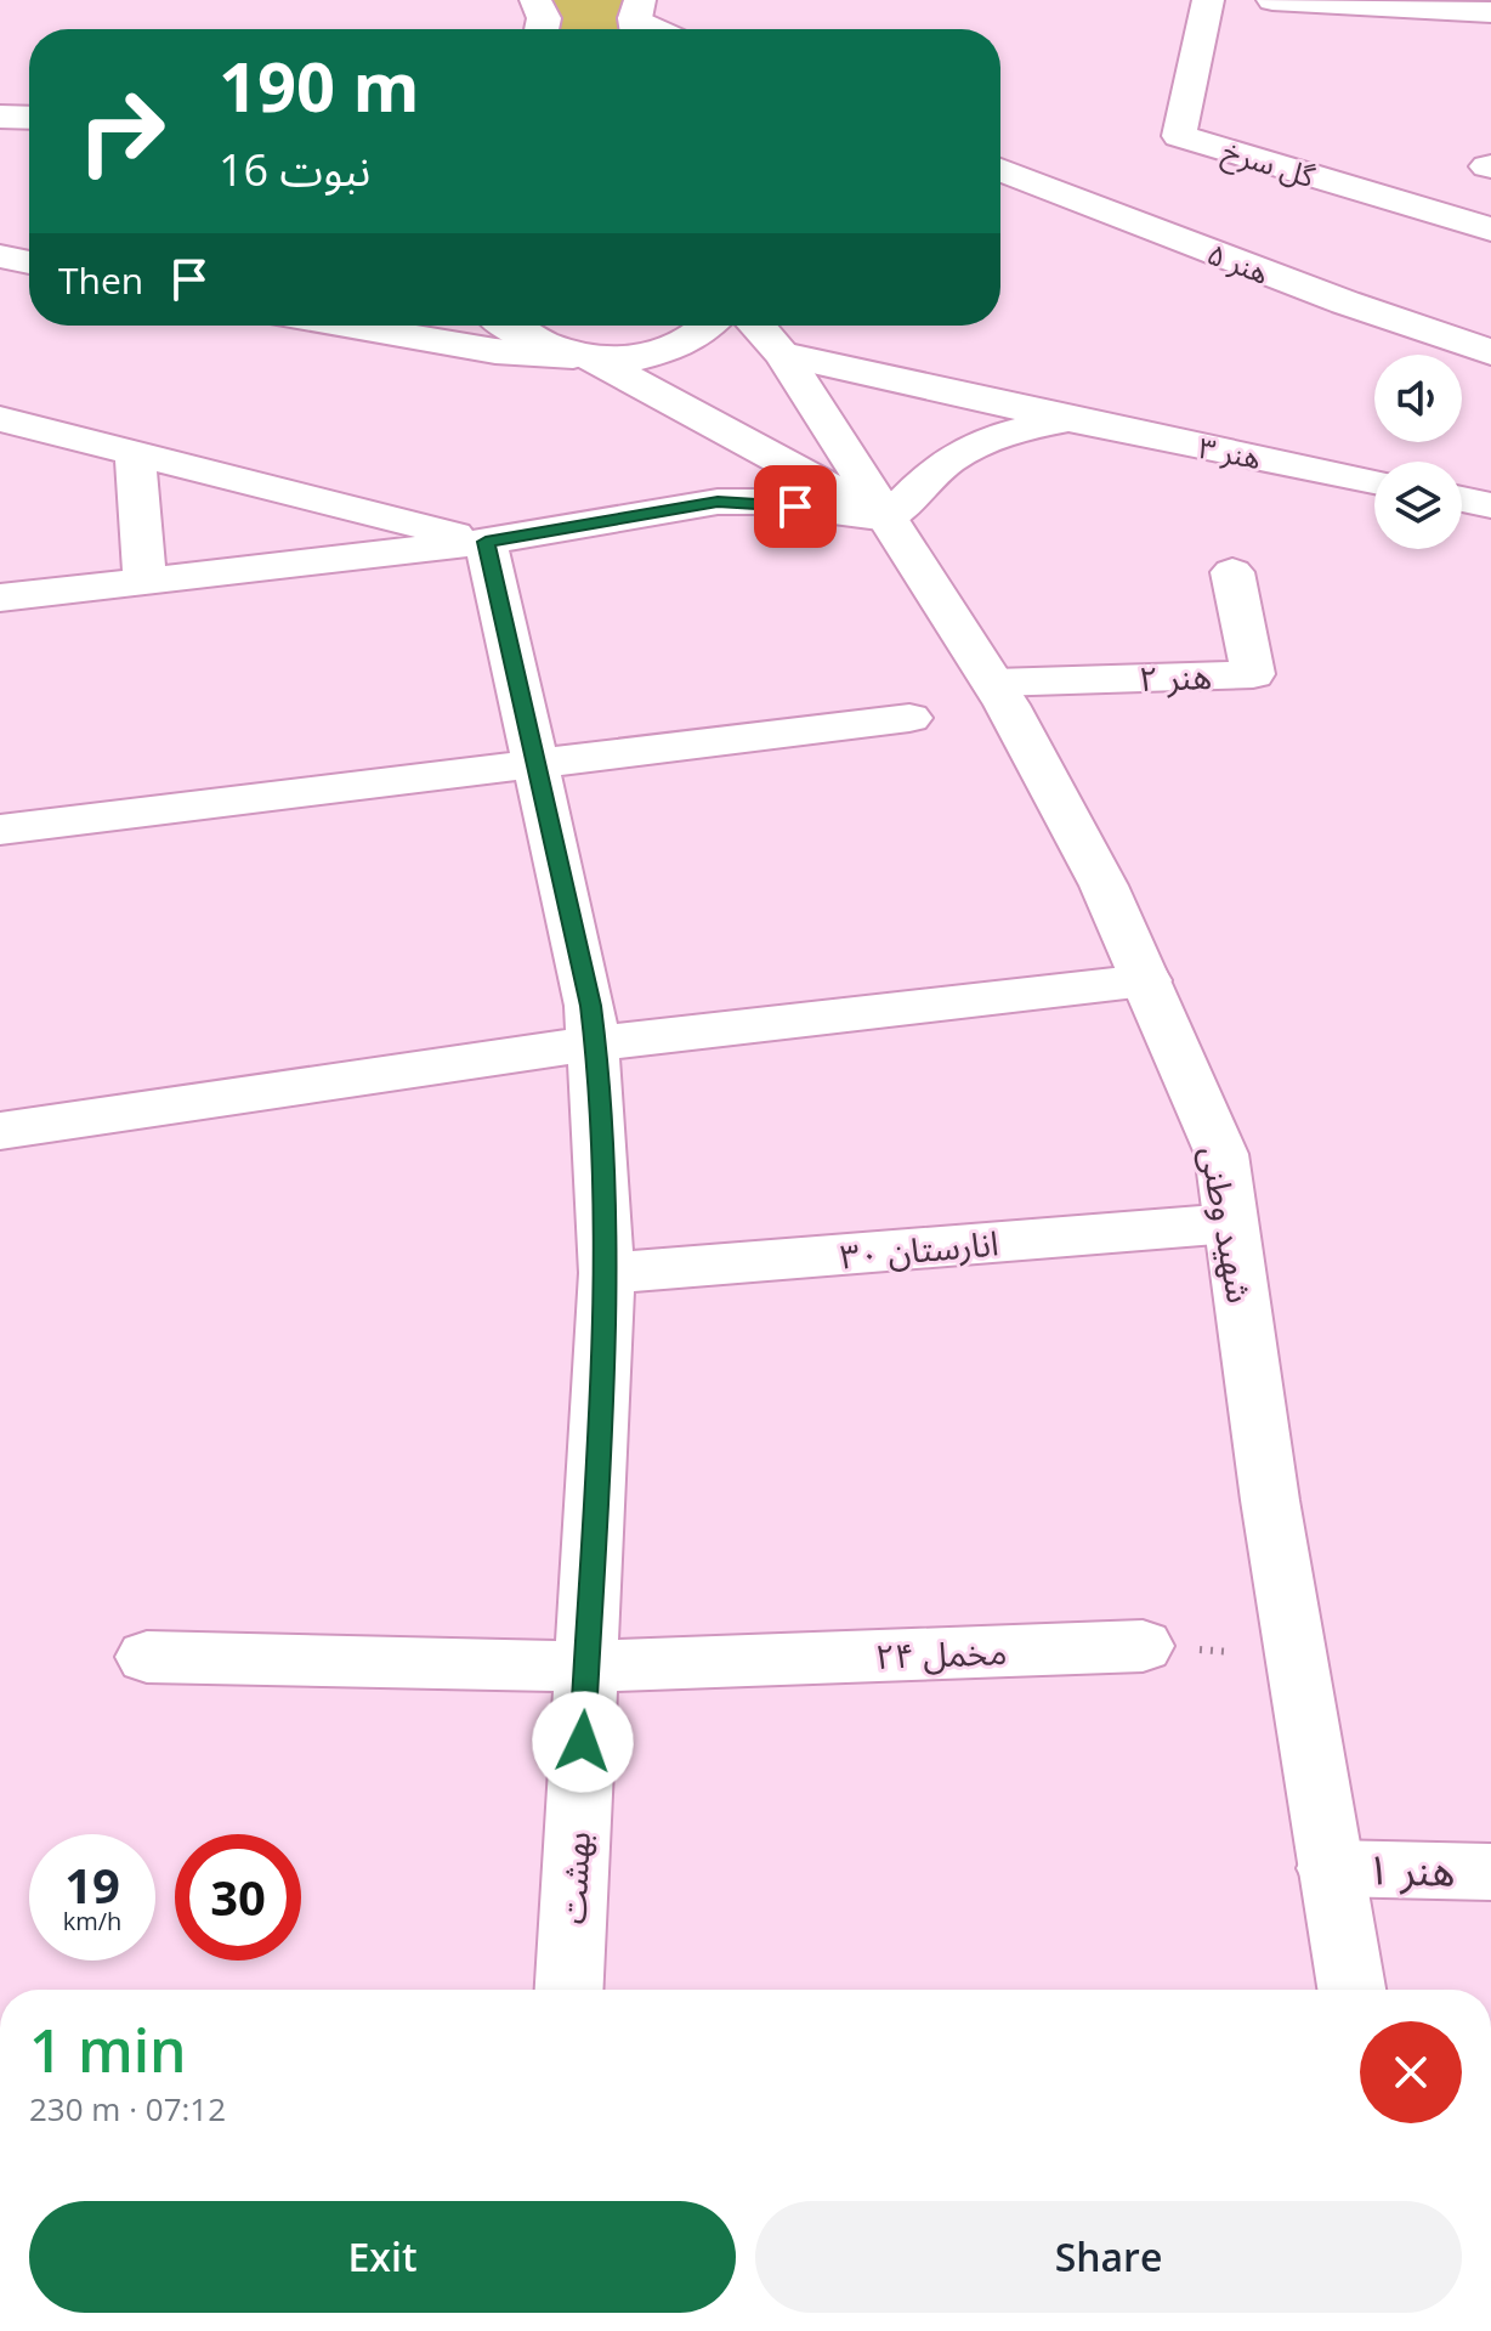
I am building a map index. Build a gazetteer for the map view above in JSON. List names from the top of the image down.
{
  "streets": {
    "street": [
      "گل سرخ",
      "هنر ۵",
      "هنر ۳",
      "هنر ۲",
      "شهید وطنی",
      "انارستان ۳۰",
      "مخمل ۲۴",
      "هنر ۱",
      "بهشت"
    ]
  },
  "crossings": [
    ["هنر ۳", "شهید وطنی"],
    ["هنر ۲", "شهید وطنی"],
    ["شهید وطنی", "انارستان ۳۰"],
    ["شهید وطنی", "هنر ۱"],
    ["انارستان ۳۰", "بهشت"],
    ["مخمل ۲۴", "بهشت"]
  ],
  "page": {
    "turn": ["190 m", "نبوت 16"],
    "then": "Then",
    "speed": "19 km/h",
    "limit": "30",
    "heading": ["1 min", "230 m · 07:12"],
    "buttons": ["Exit", "Share"]
  }
}
